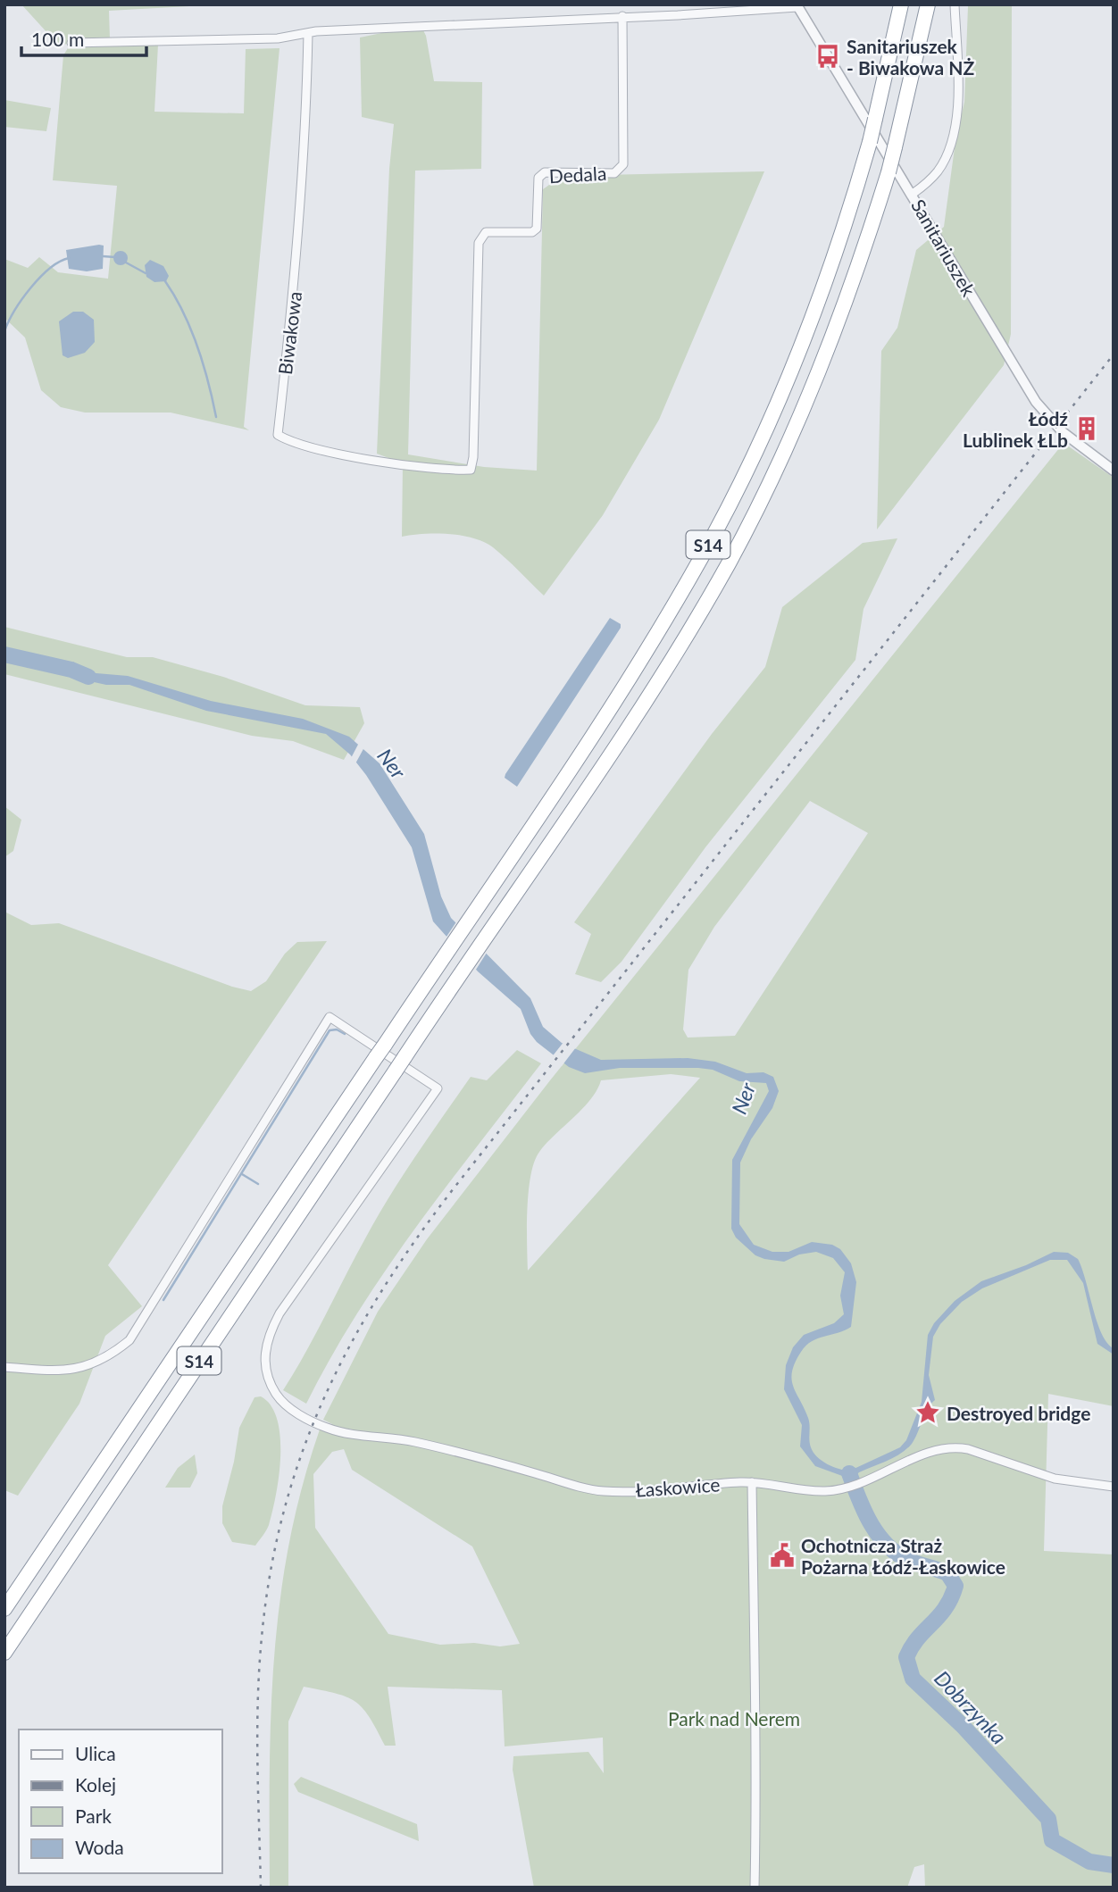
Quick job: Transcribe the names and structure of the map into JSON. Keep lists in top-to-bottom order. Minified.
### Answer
{"streets":{"highway":["S14"],"street":["Dedala","Sanitariuszek","Biwakowa","Łaskowice"]},"crossings":[["Dedala","Biwakowa"]],"water":["Ner","Dobrzynka"],"parks":["Park nad Nerem"],"places":{"bus stop":["Sanitariuszek - Biwakowa NŻ"],"building":["Łódź Lublinek ŁLb"],"place":["Destroyed bridge"],"public building":["Ochotnicza Straż Pożarna Łódź-Łaskowice"]},"legend":["Ulica","Kolej","Park","Woda"],"scale_bar":"100 m"}
